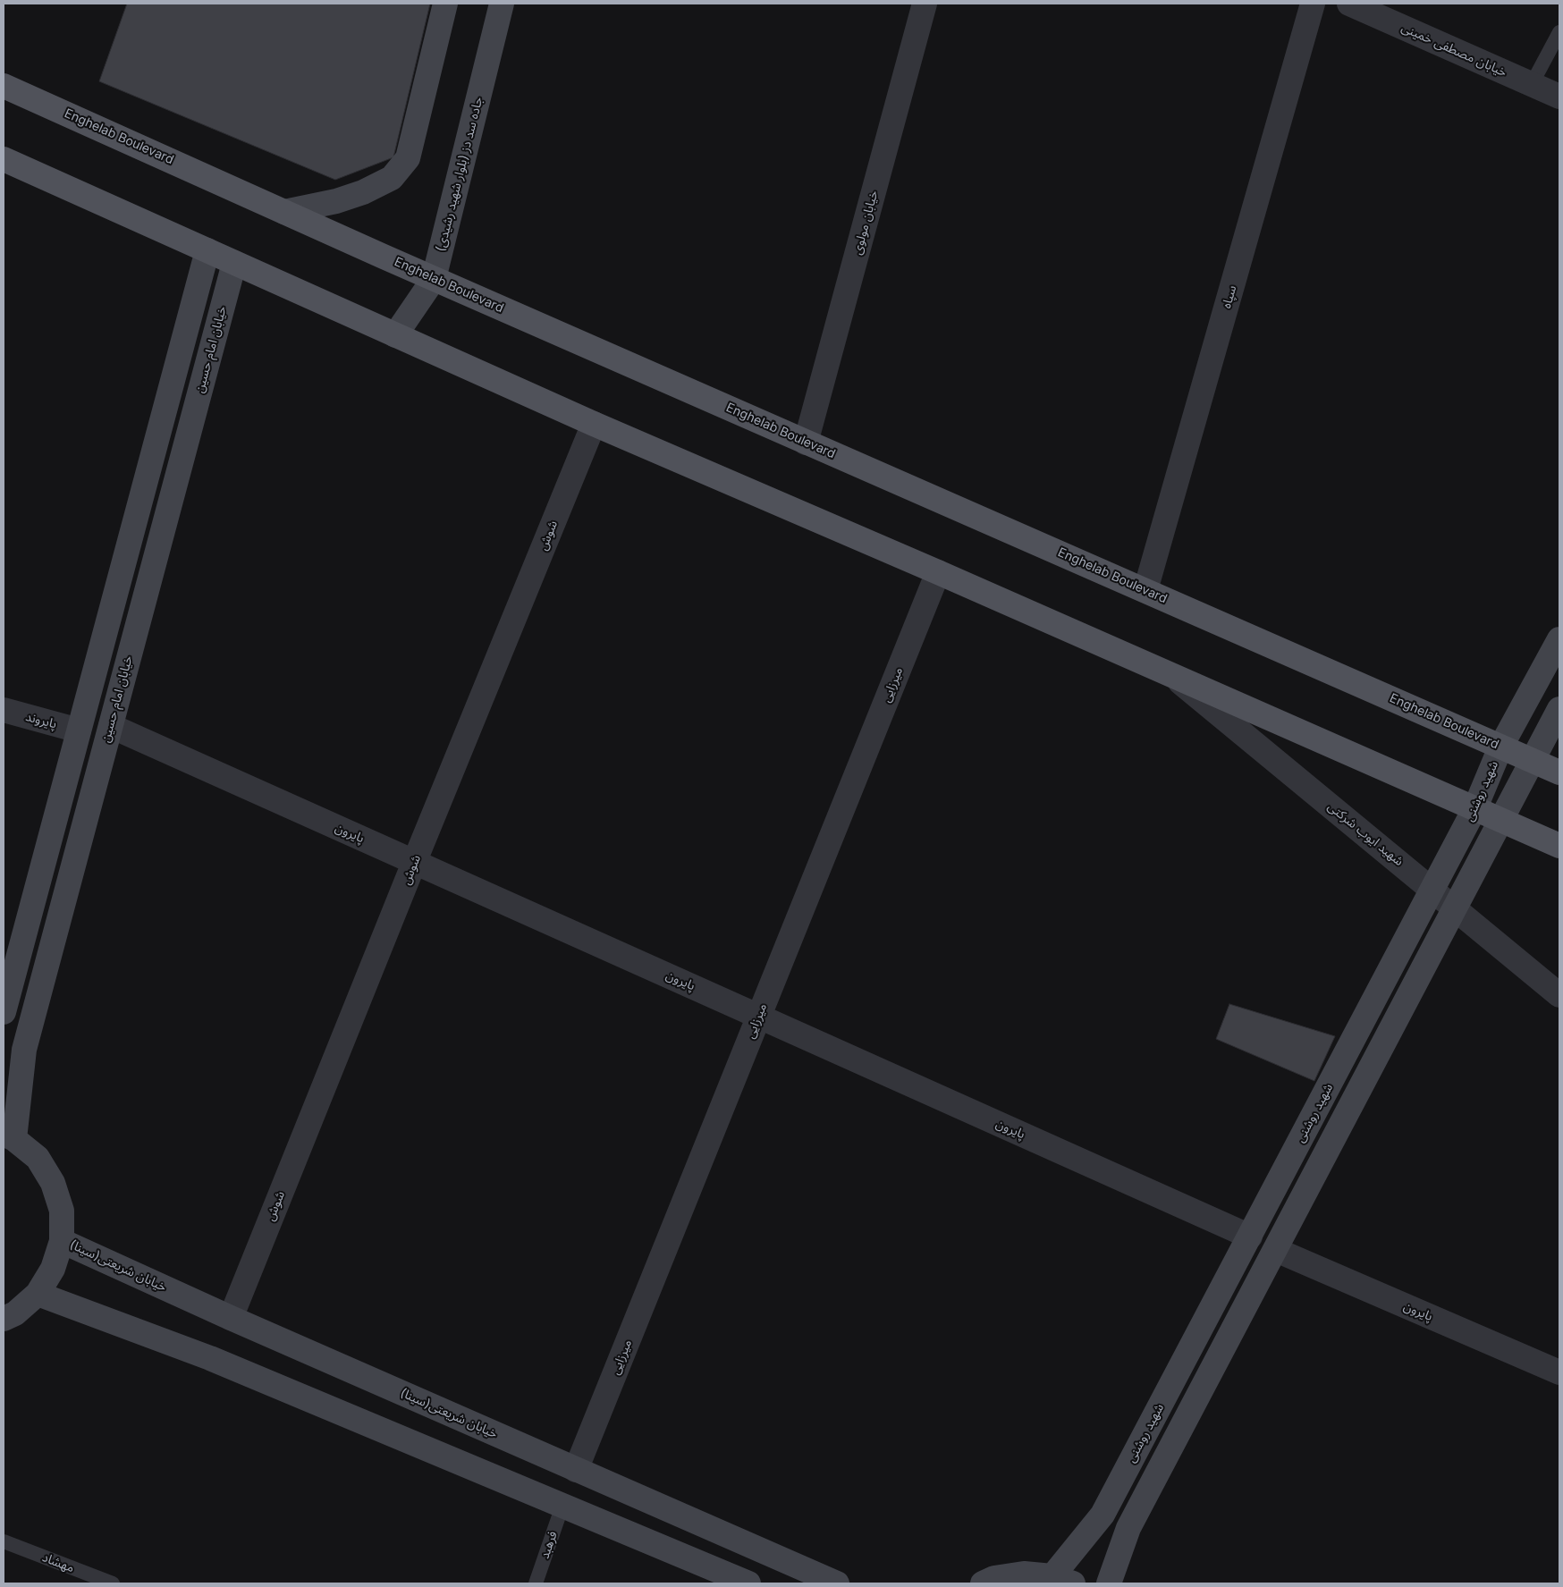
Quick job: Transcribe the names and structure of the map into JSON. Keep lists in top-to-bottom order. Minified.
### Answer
{"streets":{"main road":["Enghelab Boulevard","جاده سد دز (بلوار شهید رشیدی)","خیابان امام حسین","شهید روشنی","خیابان شریعتی(سینا)"],"street":["خیابان مصطفی خمینی","خیابان مولوی","سپاه","شوش","میرزایی","پایروند","پایرون","شهید ایوب شرکتی"],"lane":["فرهبد","مهشاد"]},"crossings":[["Enghelab Boulevard","جاده سد دز (بلوار شهید رشیدی)"],["Enghelab Boulevard","خیابان مولوی"],["Enghelab Boulevard","سپاه"],["Enghelab Boulevard","شهید روشنی"],["خیابان امام حسین","پایرون"],["شوش","پایرون"],["شوش","خیابان شریعتی(سینا)"],["میرزایی","پایرون"],["میرزایی","خیابان شریعتی(سینا)"],["شهید روشنی","پایرون"],["شهید روشنی","شهید ایوب شرکتی"]]}
